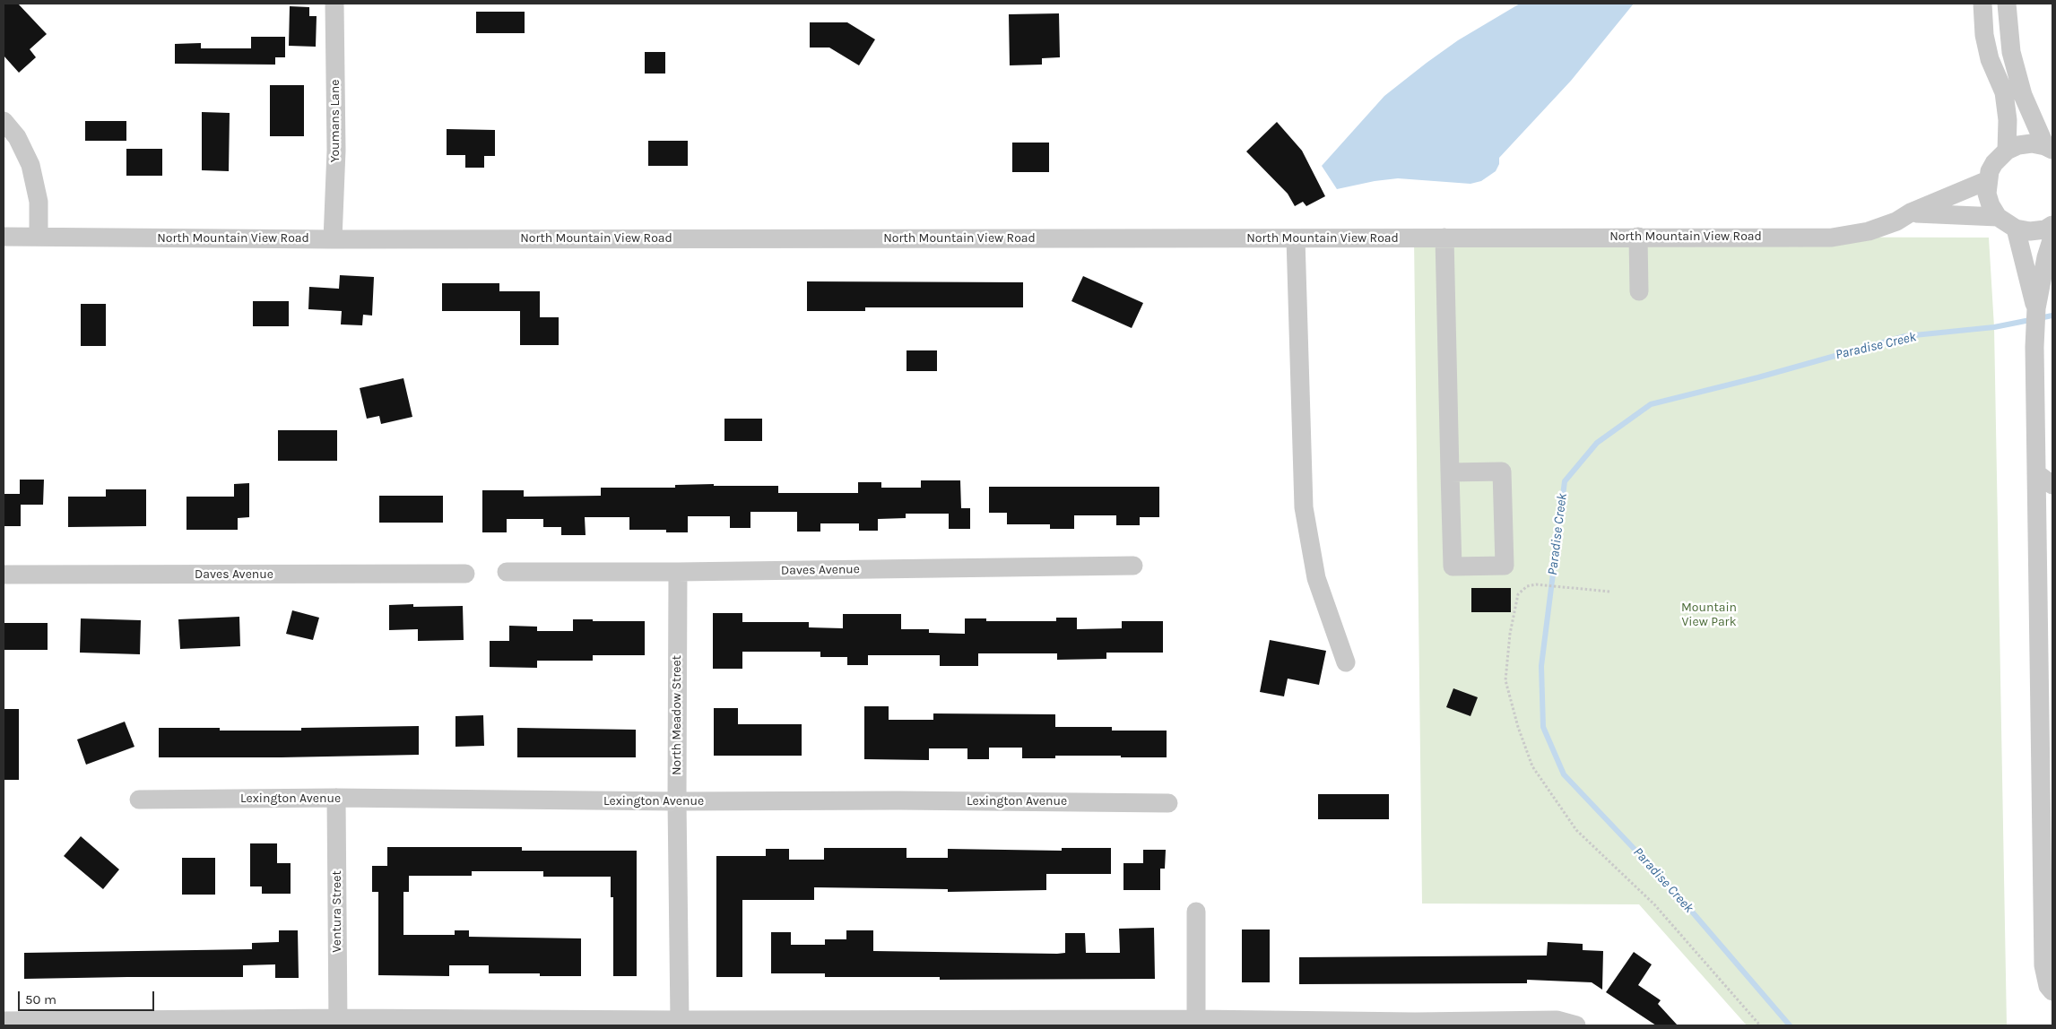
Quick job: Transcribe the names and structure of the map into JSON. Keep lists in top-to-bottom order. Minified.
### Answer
{"streets":{"street":["Youmans Lane","North Mountain View Road","Daves Avenue","North Meadow Street","Lexington Avenue","Ventura Street"]},"crossings":[["Youmans Lane","North Mountain View Road"],["Daves Avenue","North Meadow Street"],["North Meadow Street","Lexington Avenue"],["Lexington Avenue","Ventura Street"]],"water":["Paradise Creek"],"parks":["Mountain View Park"],"scale_bar":"50 m"}
